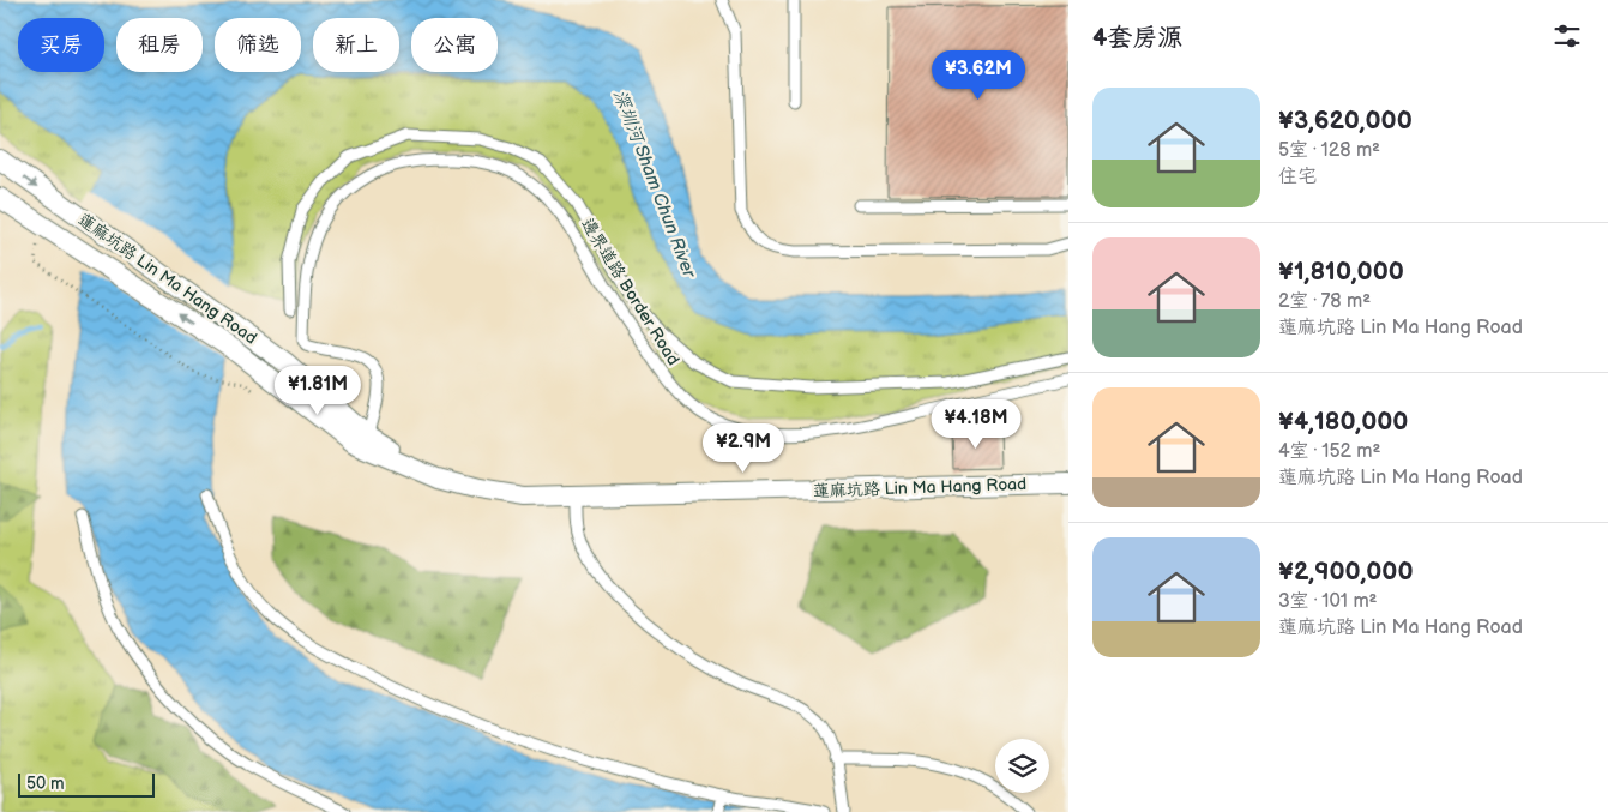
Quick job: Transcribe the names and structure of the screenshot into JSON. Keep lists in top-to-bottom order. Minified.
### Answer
{"streets":{"street":["蓮麻坑路 Lin Ma Hang Road"],"lane":["邊界道路 Border Road"]},"crossings":[["蓮麻坑路 Lin Ma Hang Road","邊界道路 Border Road"]],"water":["深圳河 Sham Chun River"],"scale_bar":"50 m","page":{"heading":"4套房源","chip":["买房","租房","筛选","新上","公寓"],"price":["¥3.62M","¥1.81M","¥4.18M","¥2.9M"],"list":[{"name":"¥3,620,000","note":"5室 · 128 m² · 住宅"},{"name":"¥1,810,000","note":"2室 · 78 m² · 蓮麻坑路 Lin Ma Hang Road"},{"name":"¥4,180,000","note":"4室 · 152 m² · 蓮麻坑路 Lin Ma Hang Road"},{"name":"¥2,900,000","note":"3室 · 101 m² · 蓮麻坑路 Lin Ma Hang Road"}],"scale":"50 m"}}
